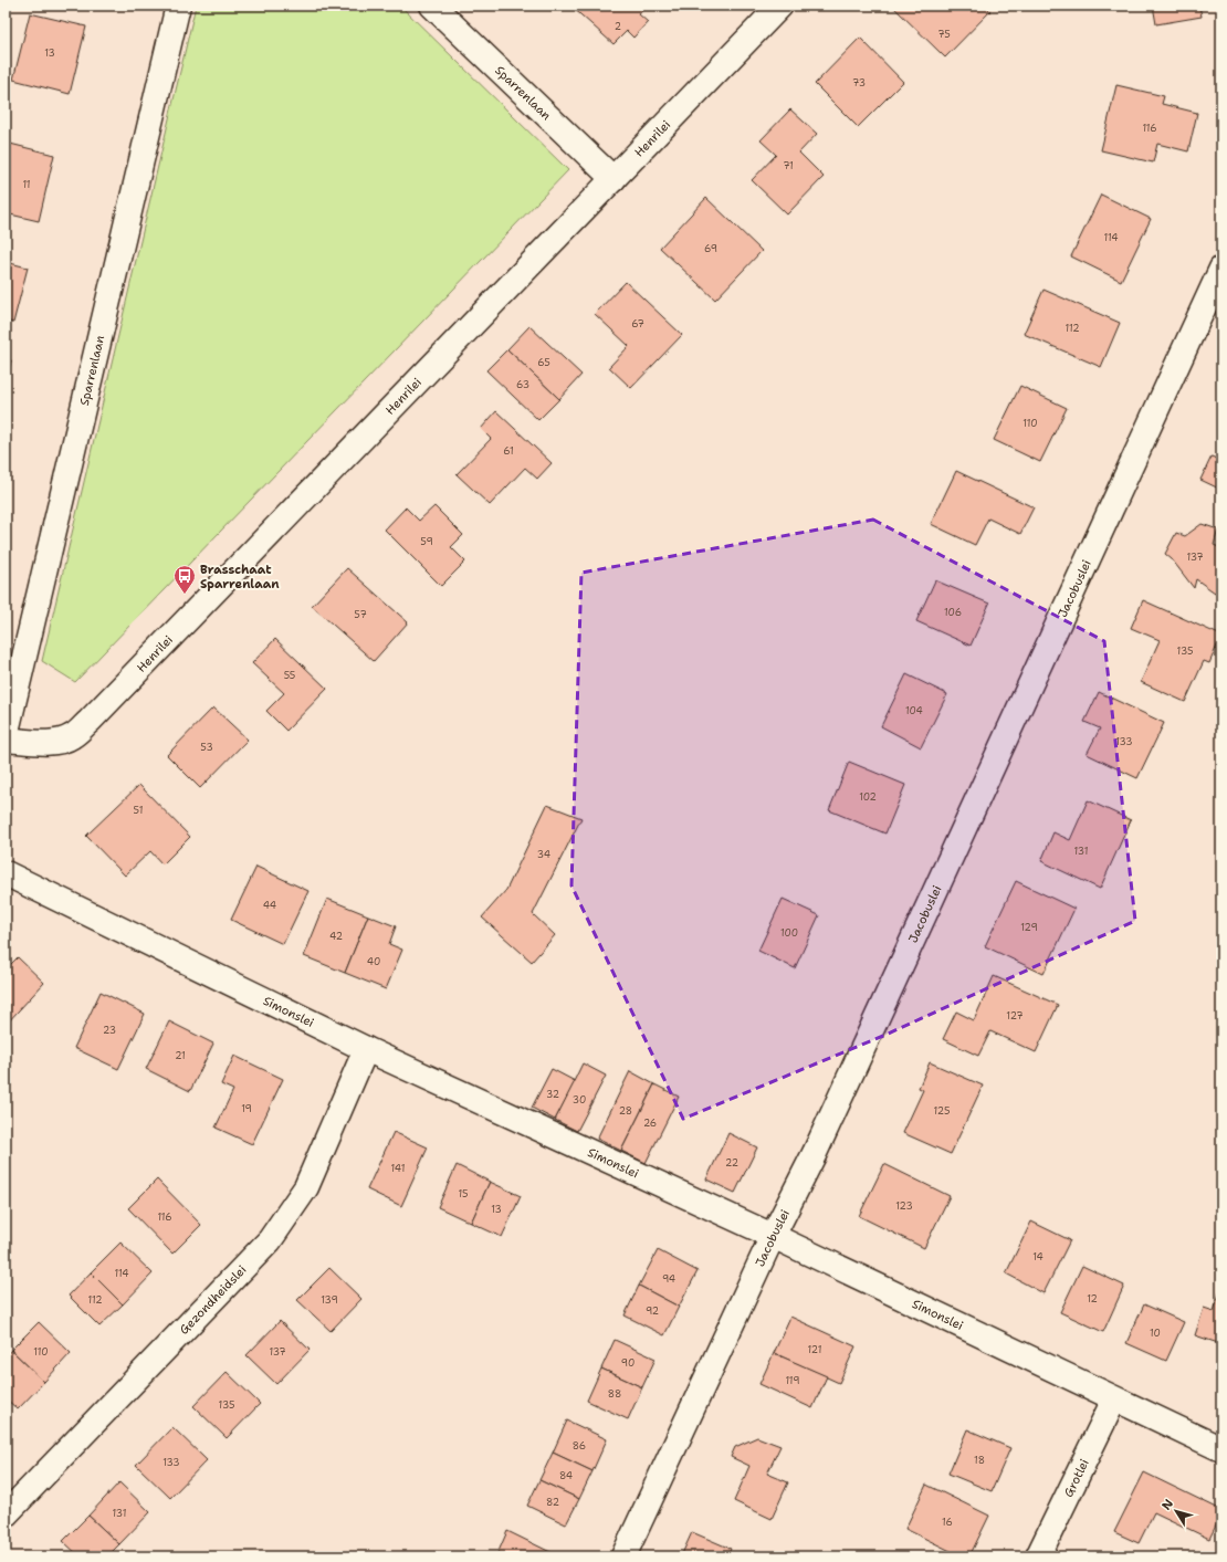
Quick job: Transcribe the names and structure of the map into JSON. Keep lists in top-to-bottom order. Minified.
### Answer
{"streets":{"street":["Sparrenlaan","Henrilei","Jacobuslei","Simonslei","Gezondheidslei","Grotlei"]},"crossings":[["Sparrenlaan","Henrilei"],["Jacobuslei","Simonslei"],["Simonslei","Gezondheidslei"],["Simonslei","Grotlei"]],"places":{"bus stop":["Brasschaat Sparrenlaan"]},"house_numbers":["2","75","13","73","116","71","11","114","69","67","112","65","63","110","61","59","137","106","57","135","55","104","133","53","102","51","131","34","44","129","100","42","40","127","23","21","32","30","19","28","125","26","22","141","15","123","13","116","14","114","94","12","112","139","92","10","121","110","137","90","119","88","135","86","18","133","84","82","131","16"],"north":"top left"}
